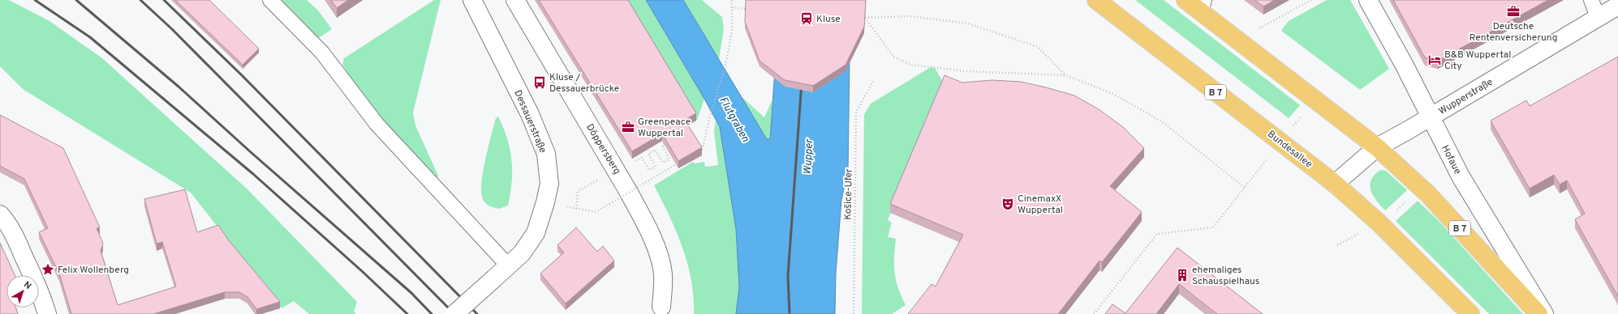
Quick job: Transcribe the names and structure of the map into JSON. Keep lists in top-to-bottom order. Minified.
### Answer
{"streets":{"main road":["B 7","Bundesallee"],"street":["Wupperstraße","Dessauerstraße","Döppersberg","Hofaue"],"path":["Košice-Ufer"]},"crossings":[["B 7","Wupperstraße"],["Wupperstraße","Bundesallee"],["Wupperstraße","Hofaue"]],"water":["Flutgraben","Wupper"],"places":{"office":["Deutsche Rentenversicherung","Greenpeace Wuppertal"],"station":["Kluse"],"hotel":["B&B Wuppertal City"],"bus stop":["Kluse / Dessauerbrücke"],"theatre":["CinemaxX Wuppertal"],"place":["Felix Wollenberg"],"building":["ehemaliges Schauspielhaus"]},"north":"top right"}
